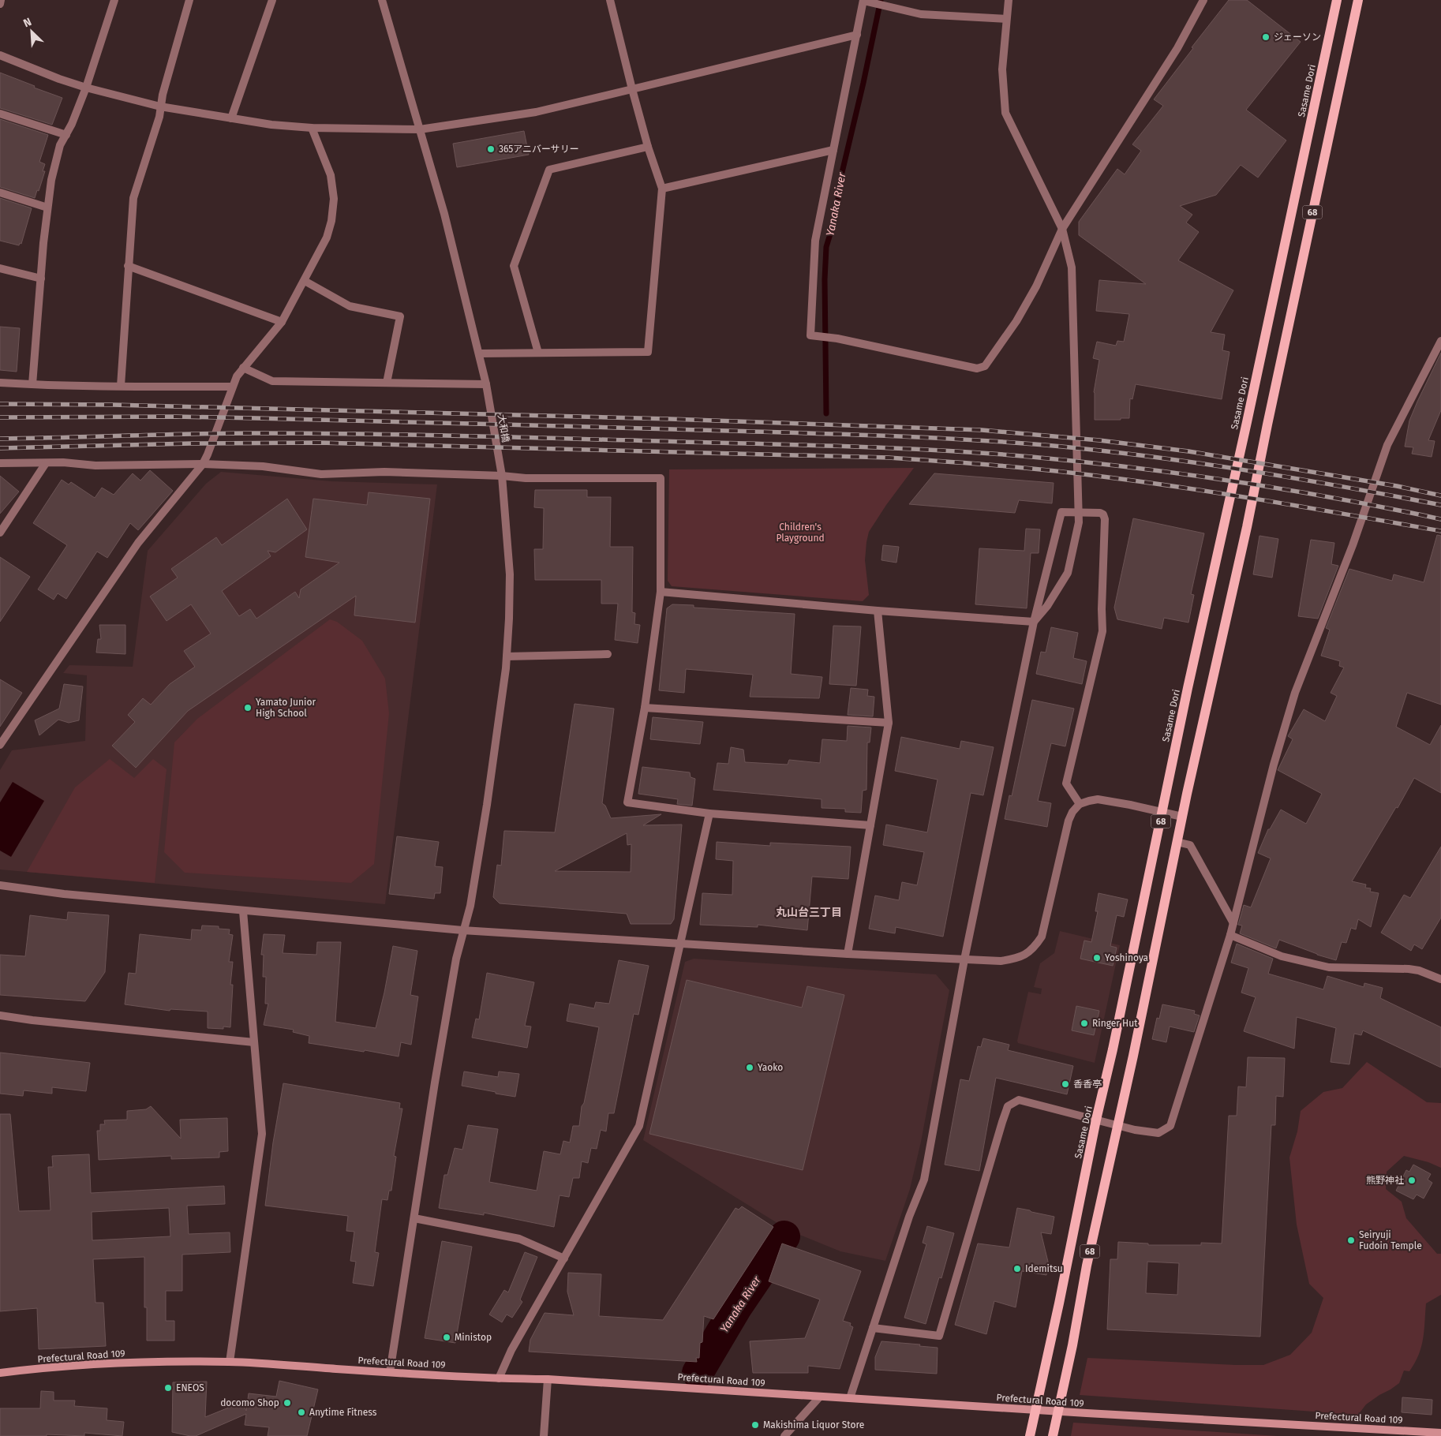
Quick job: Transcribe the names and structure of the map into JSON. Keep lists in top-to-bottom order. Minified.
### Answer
{"streets":{"main road":["Sasame Dori","68","Prefectural Road 109"],"street":["大和橋"]},"crossings":[["大和橋","Prefectural Road 109"]],"districts":["丸山台三丁目"],"water":["Yanaka River"],"parks":["Children's Playground"],"places":["ジェーソン","365アニバーサリー","Yamato Junior High School","Yoshinoya","Ringer Hut","Yaoko","香香亭","熊野神社","Seiryuji Fudoin Temple","Idemitsu","Ministop","ENEOS","docomo Shop","Anytime Fitness","Makishima Liquor Store"],"north":"top left"}
